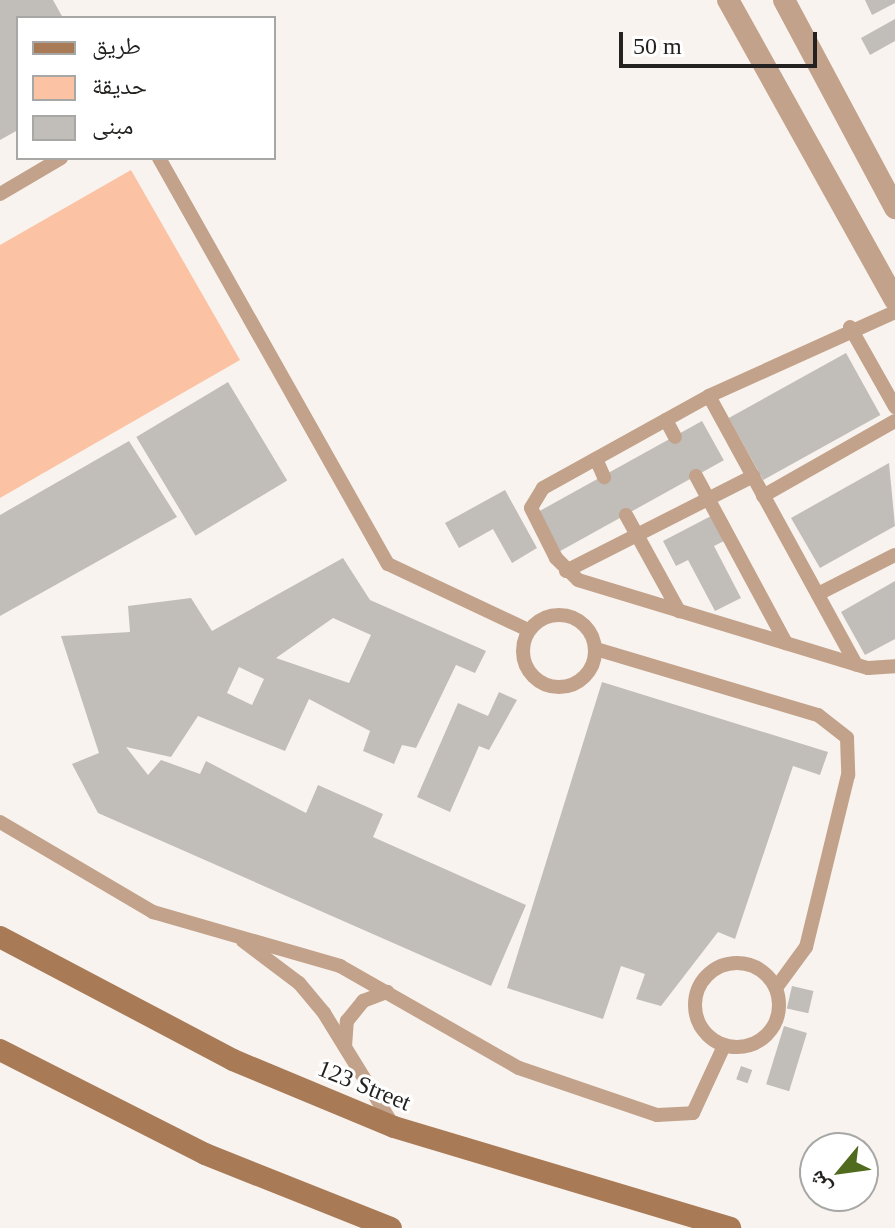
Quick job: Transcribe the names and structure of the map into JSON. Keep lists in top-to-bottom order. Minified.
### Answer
{"streets":{"main road":["123 Street"]},"legend":["طريق","حديقة","مبنى"],"scale_bar":"50 m","north":"bottom left"}
